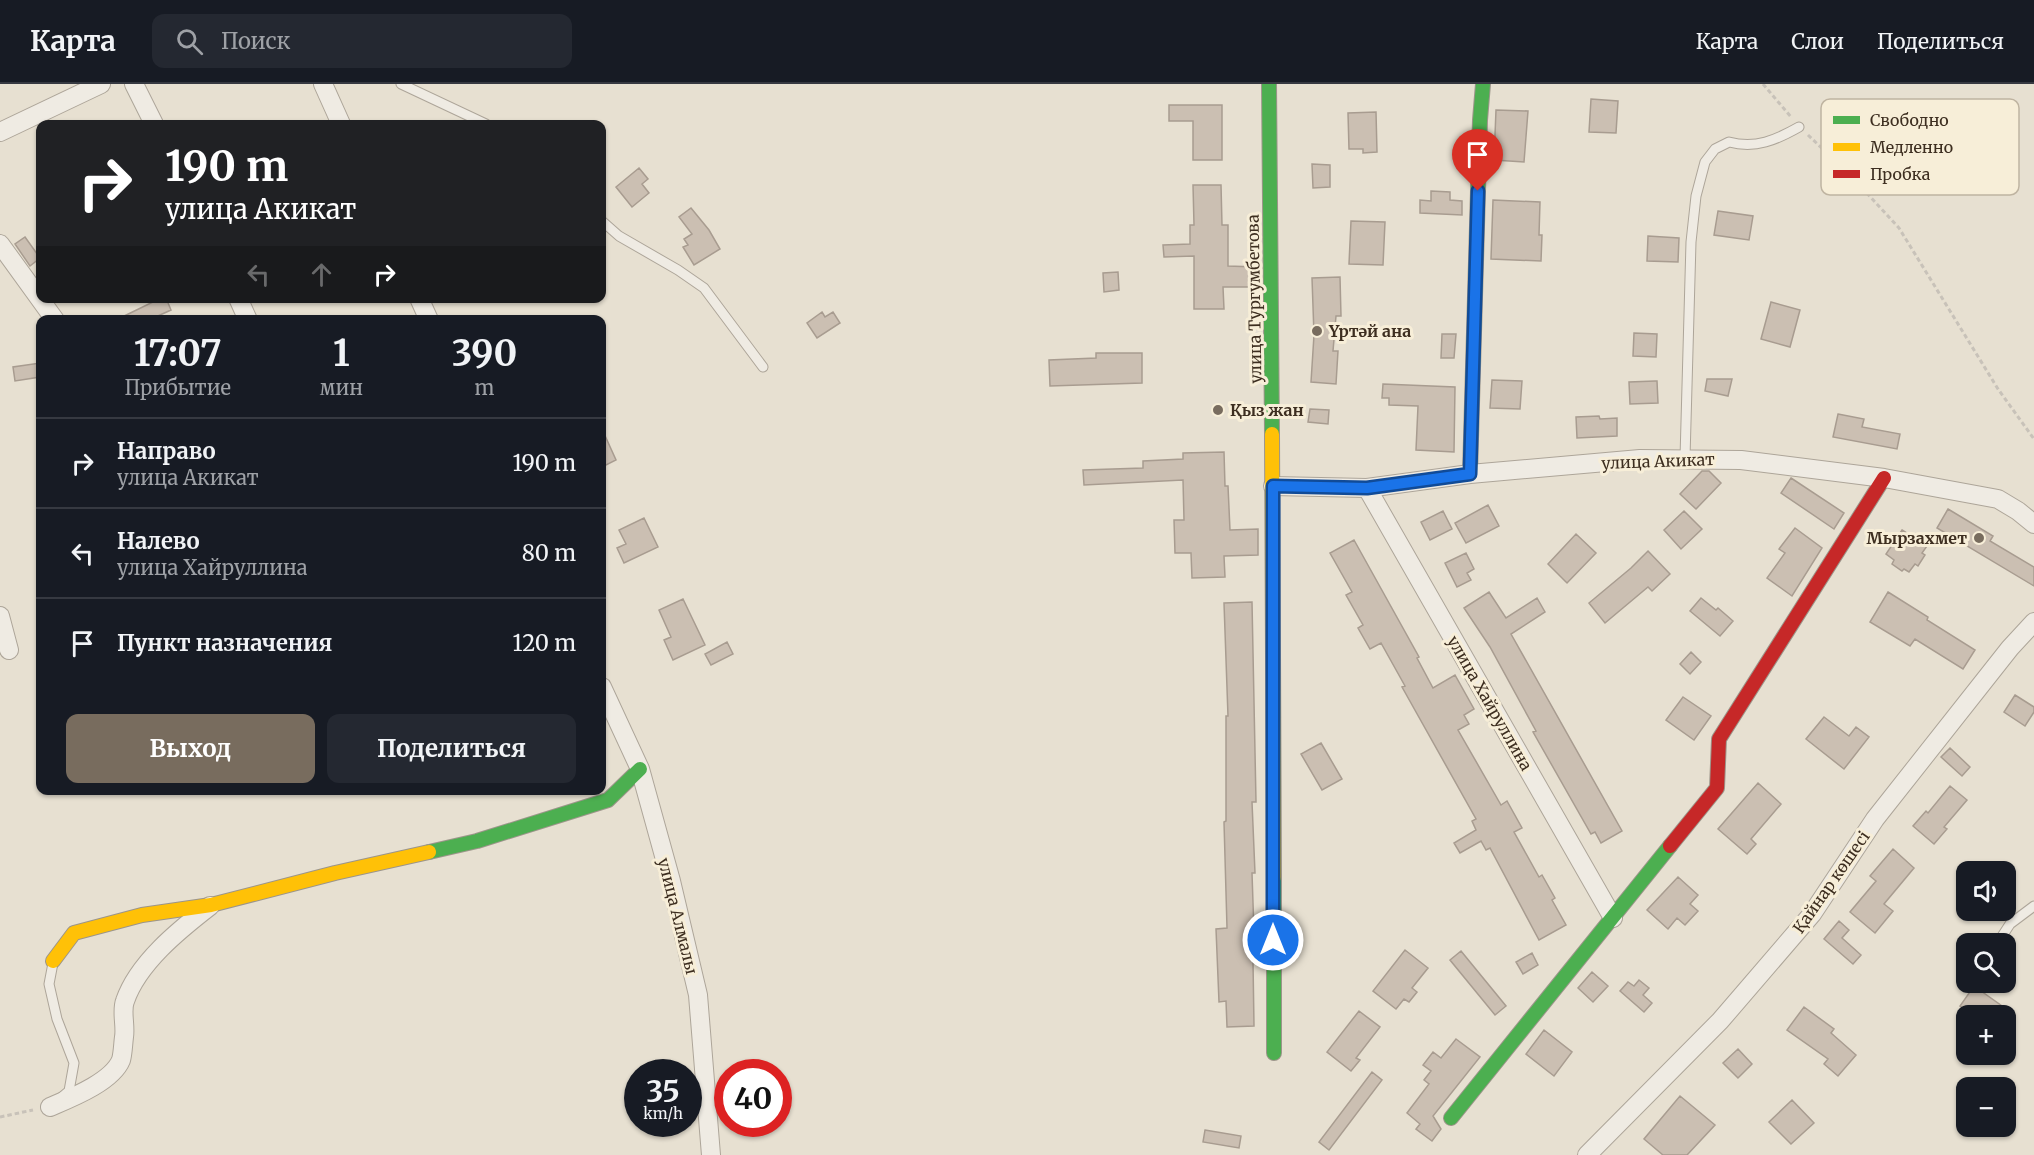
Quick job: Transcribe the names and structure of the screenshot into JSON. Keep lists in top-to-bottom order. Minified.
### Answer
{"streets":{"street":["улица Тургумбетова","улица Акикат","улица Хайруллина","Қайнар көшесі","улица Алмалы"]},"crossings":[["улица Тургумбетова","улица Акикат"],["улица Акикат","улица Хайруллина"]],"places":["Үртәй ана","Қыз жан","Мырзахмет"],"legend":["Свободно","Медленно","Пробка"],"page":{"header":"Карта","search":"Поиск","nav":["Карта","Слои","Поделиться"],"turn":["190 m","улица Акикат"],"eta":["17:07","Прибытие","1","мин","390","m"],"list":[{"name":"Направо","note":"улица Акикат","value":"190 m"},{"name":"Налево","note":"улица Хайруллина","value":"80 m"},{"name":"Пункт назначения","value":"120 m"}],"buttons":["Выход","Поделиться"],"map_buttons":["+","−"],"speed":"35 km/h","limit":"40"}}
